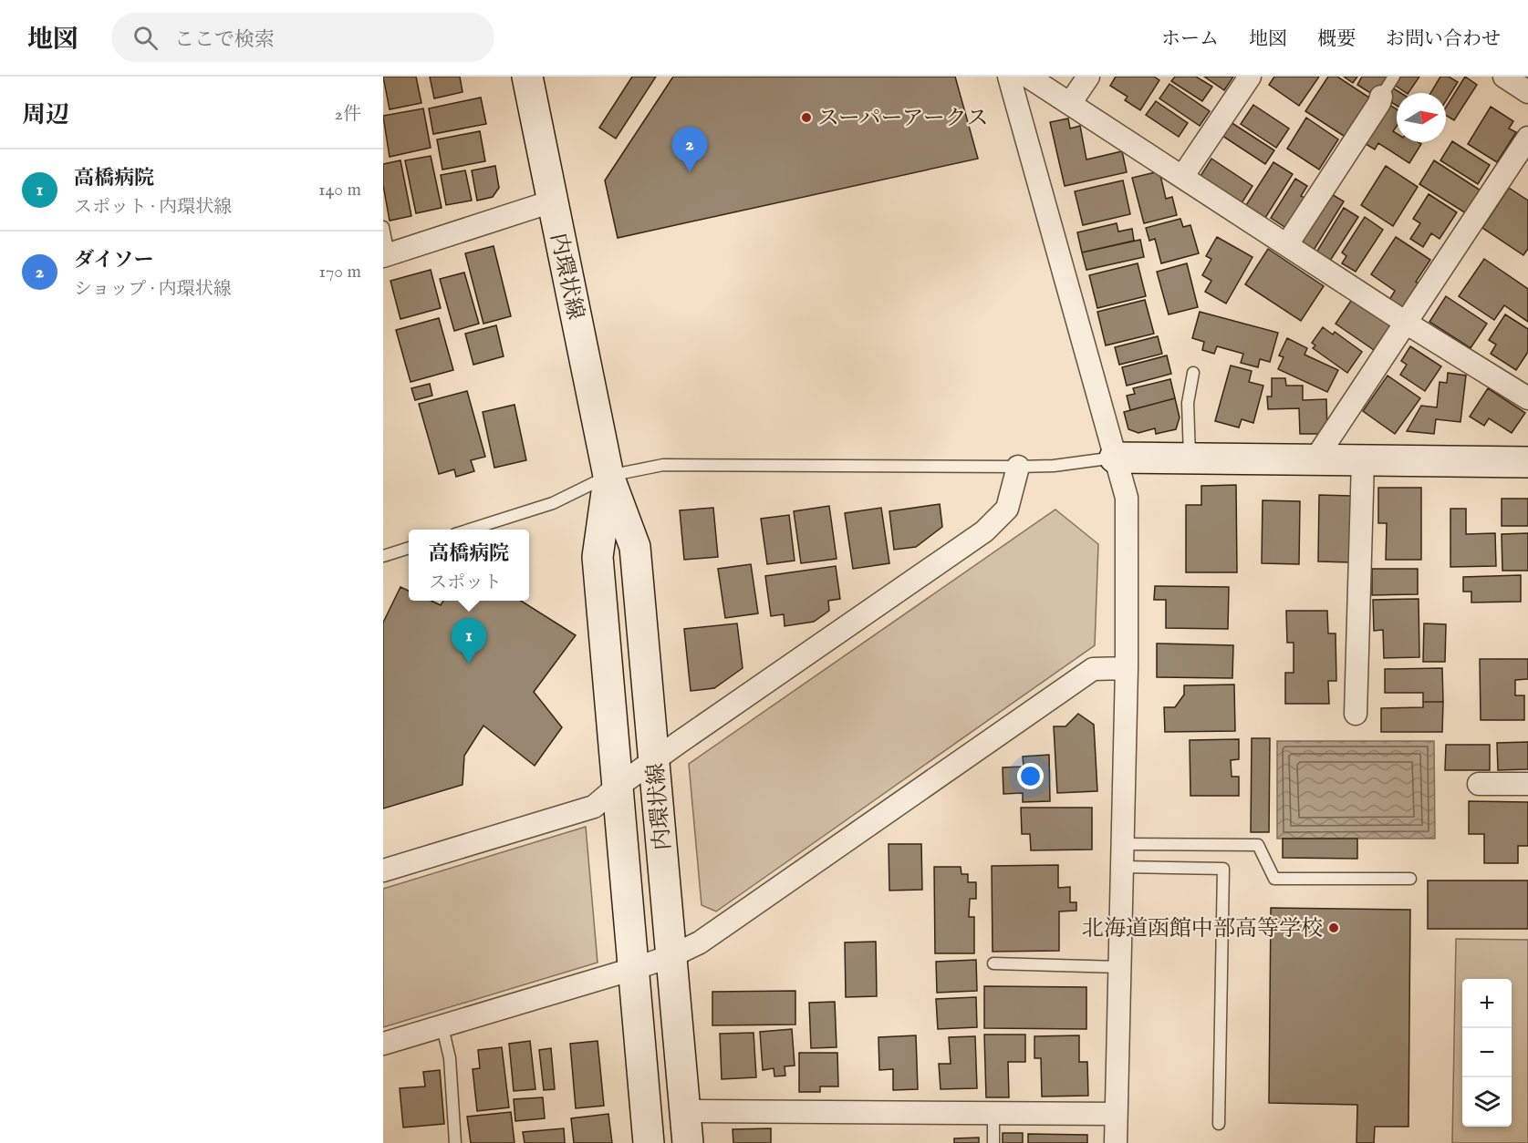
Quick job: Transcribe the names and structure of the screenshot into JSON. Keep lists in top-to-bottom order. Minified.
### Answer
{"streets":{"street":["内環状線"]},"places":["スーパーアークス","北海道函館中部高等学校"],"north":"right","page":{"header":"地図","search":"ここで検索","nav":["ホーム","地図","概要","お問い合わせ"],"heading":["周辺","2件"],"pins":["2","1"],"list":[{"mark":"1","name":"高橋病院","note":"スポット · 内環状線","value":"140 m"},{"mark":"2","name":"ダイソー","note":"ショップ · 内環状線","value":"170 m"}],"popup":["高橋病院","スポット"],"map_buttons":["+","−"]}}
